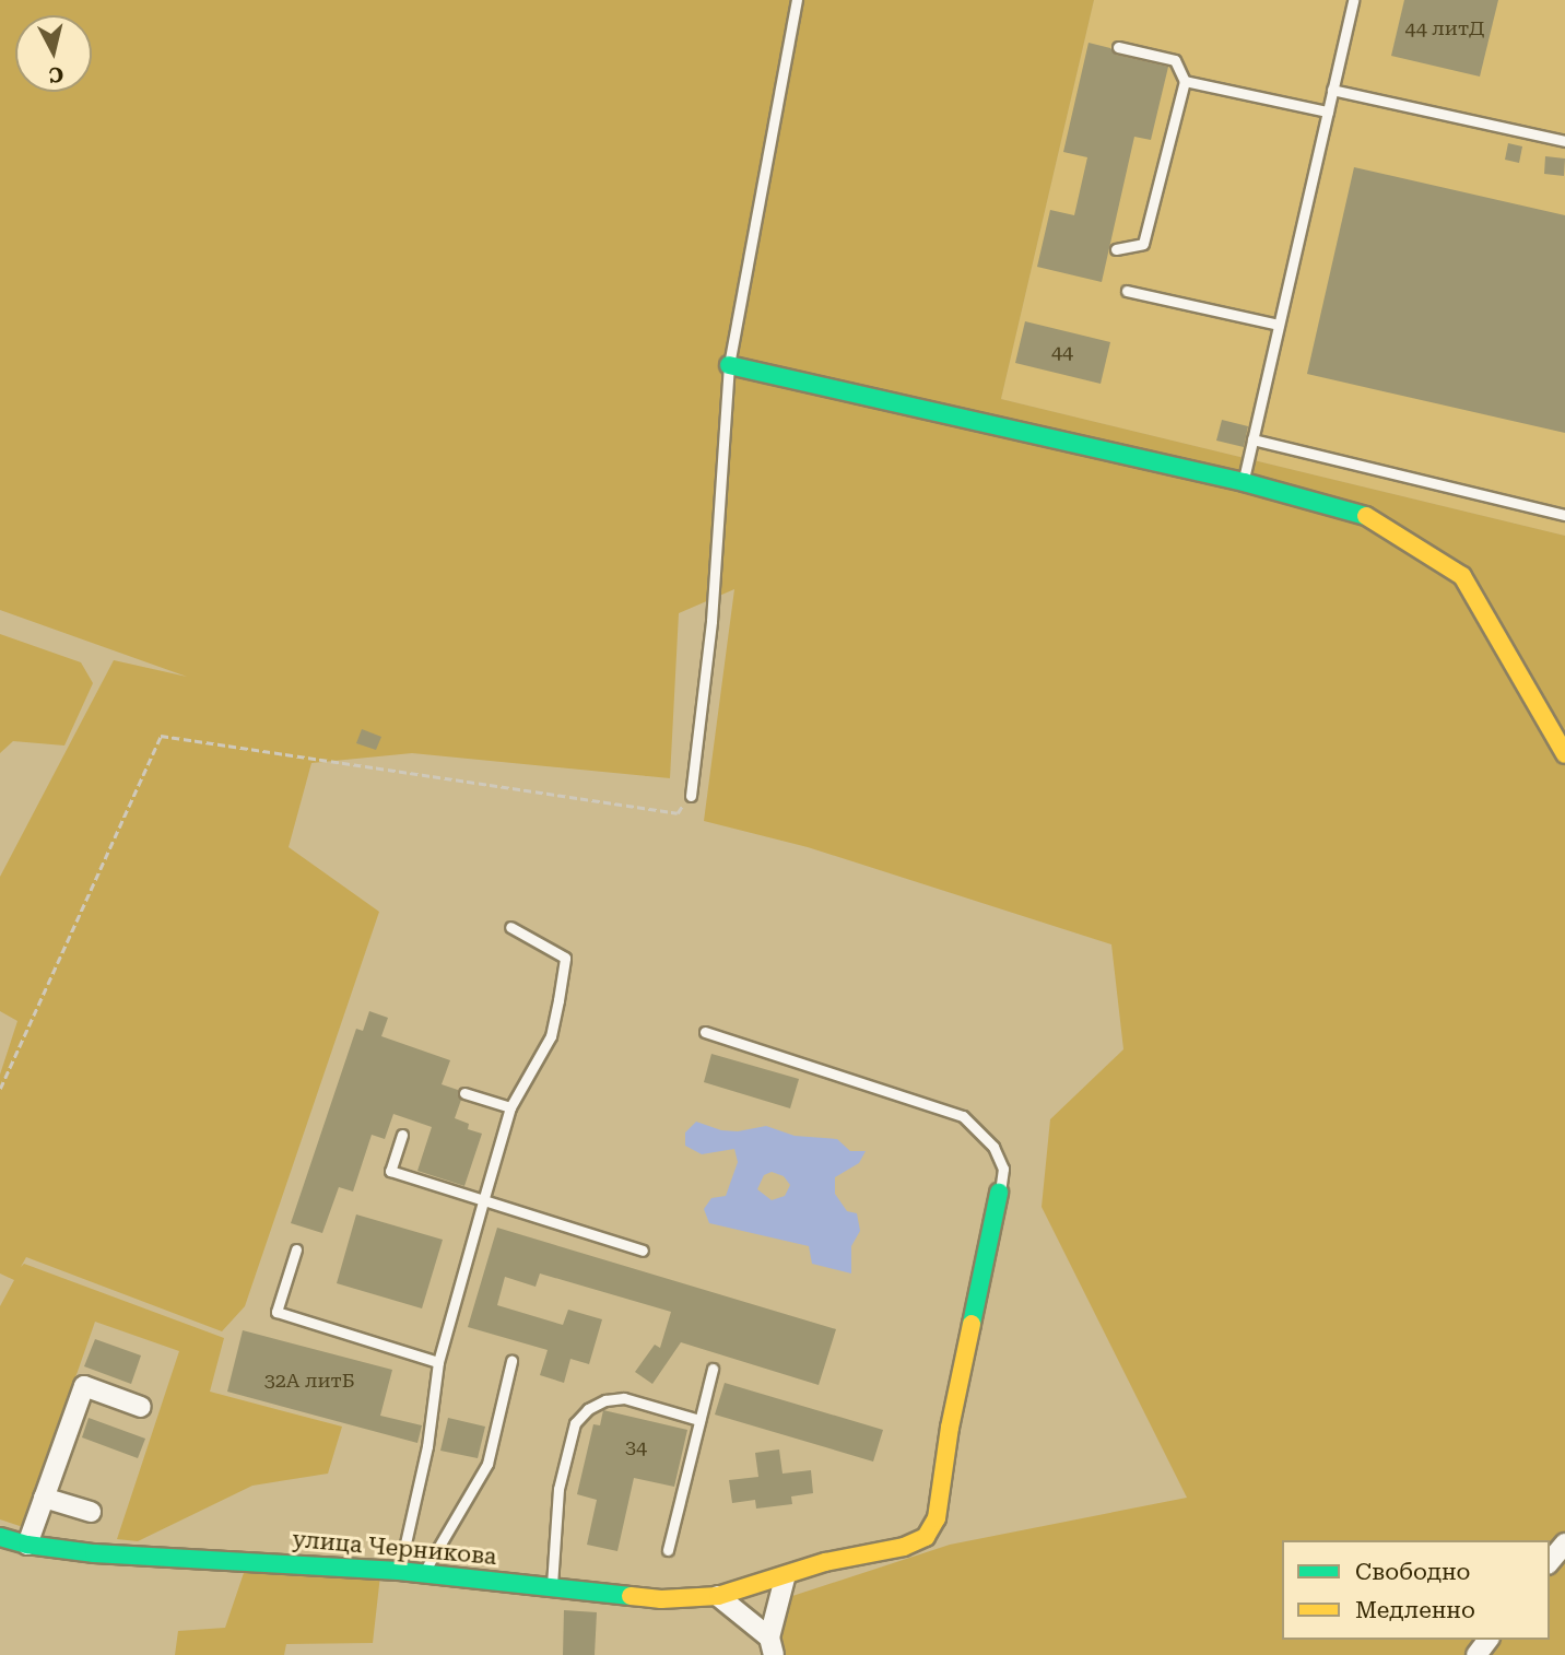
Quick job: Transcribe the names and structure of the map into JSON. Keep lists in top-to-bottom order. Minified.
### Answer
{"streets":{"street":["улица Черникова"]},"house_numbers":["44 литД","44","32А литБ","34"],"legend":["Свободно","Медленно"],"north":"bottom"}
